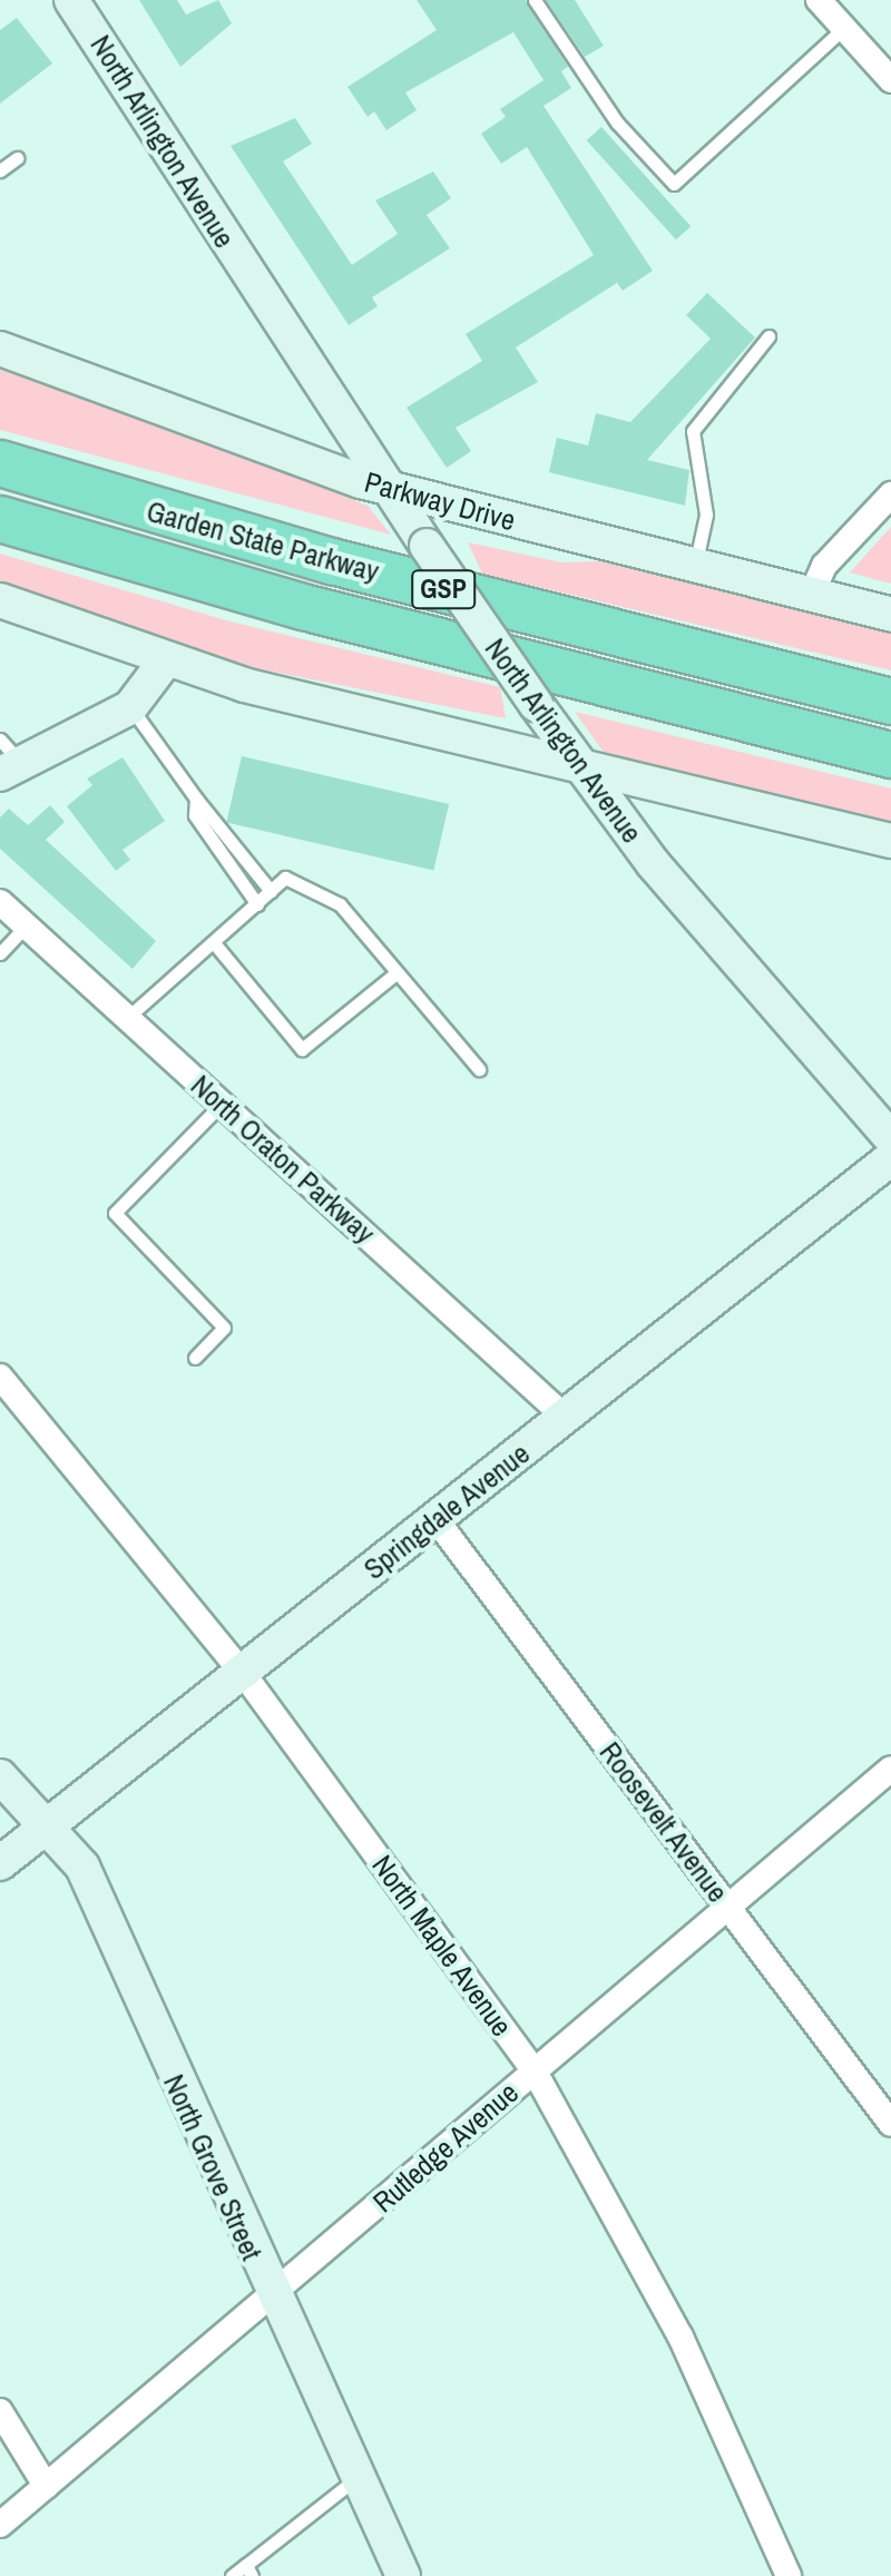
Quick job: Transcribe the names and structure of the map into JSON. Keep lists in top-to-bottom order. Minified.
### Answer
{"streets":{"highway":["Garden State Parkway","GSP"],"main road":["North Arlington Avenue","Parkway Drive","Springdale Avenue","North Grove Street"],"street":["North Oraton Parkway","Roosevelt Avenue","North Maple Avenue","Rutledge Avenue"]},"crossings":[["North Arlington Avenue","Parkway Drive"],["North Oraton Parkway","Springdale Avenue"],["Springdale Avenue","Roosevelt Avenue"],["Springdale Avenue","North Maple Avenue"],["Springdale Avenue","North Grove Street"],["Roosevelt Avenue","Rutledge Avenue"],["North Maple Avenue","Rutledge Avenue"],["Rutledge Avenue","North Grove Street"]]}
